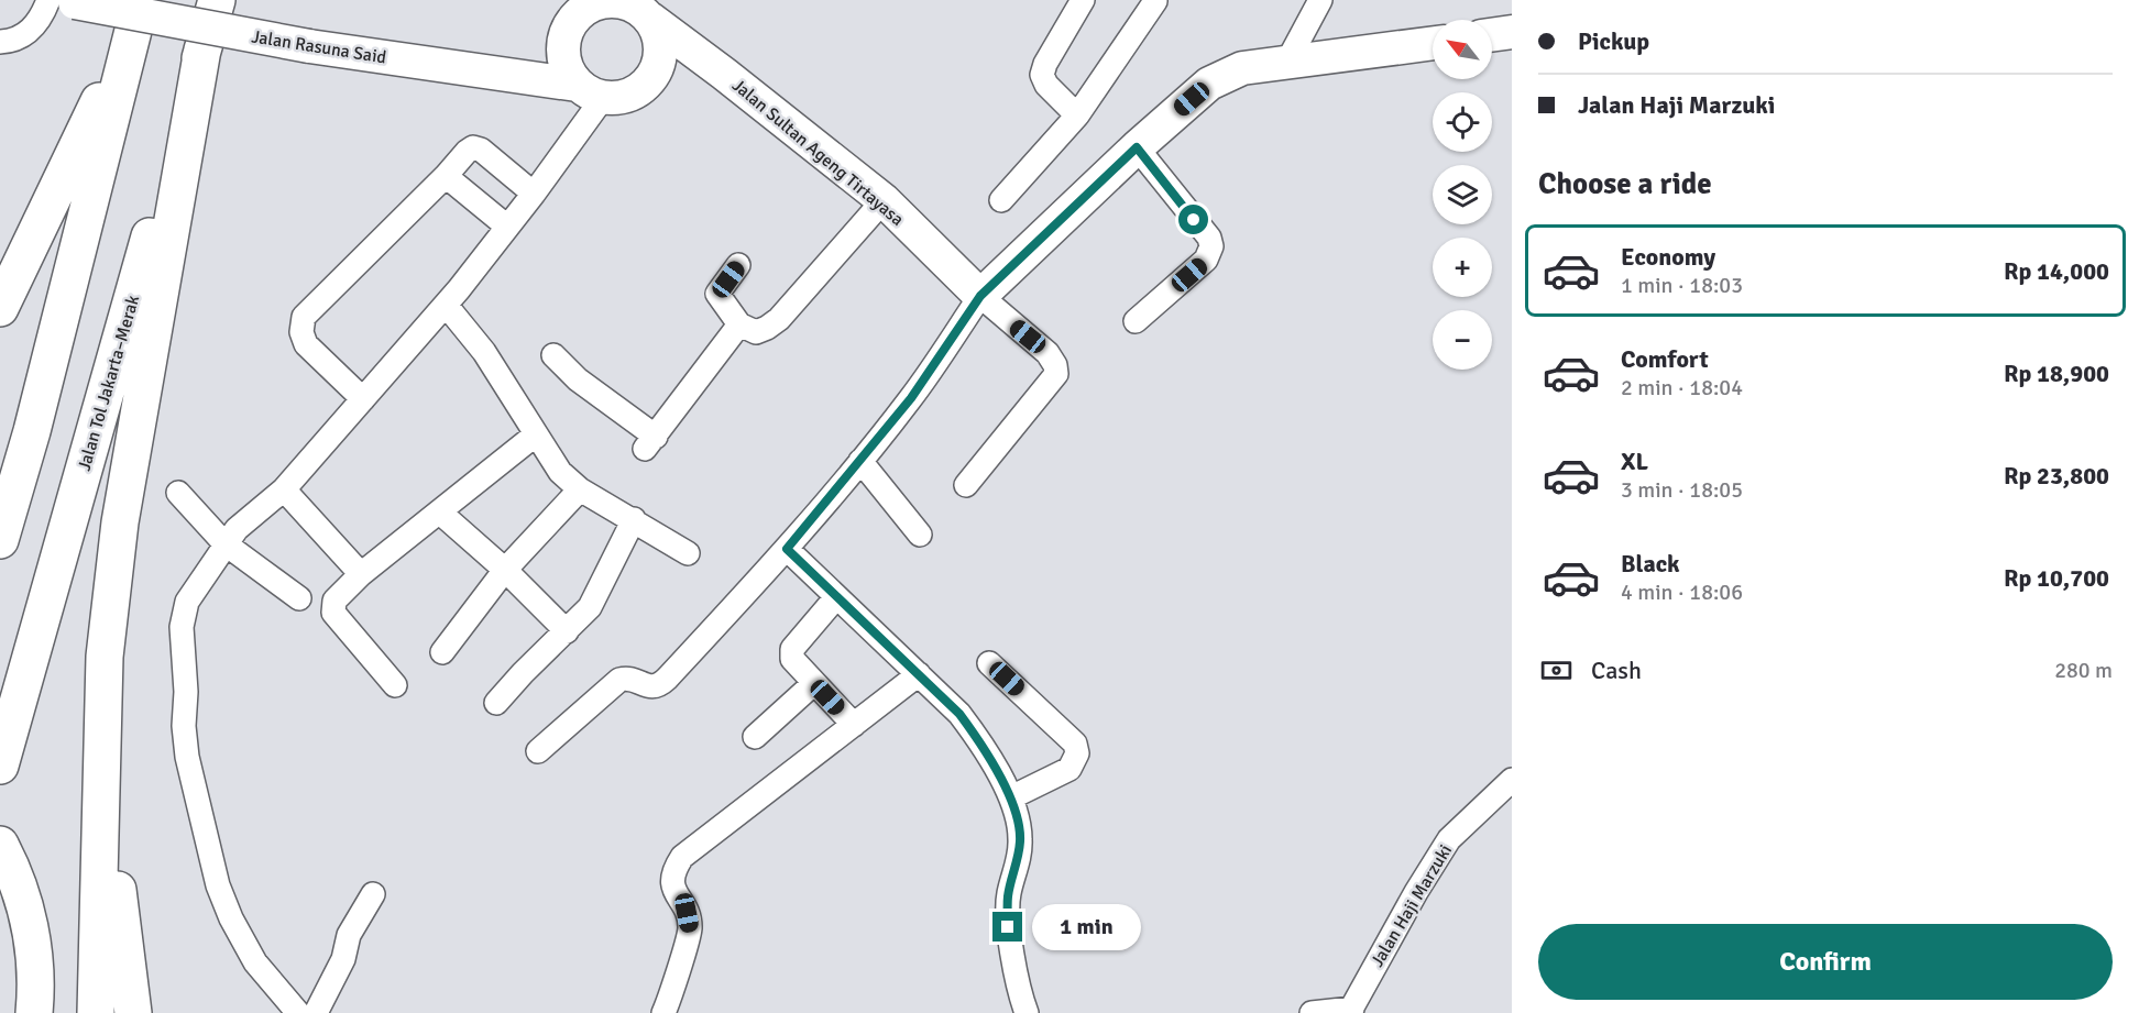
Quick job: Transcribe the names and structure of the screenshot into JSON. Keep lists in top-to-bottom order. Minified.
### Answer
{"streets":{"highway":["Jalan Tol Jakarta–Merak"],"main road":["Jalan Rasuna Said","Jalan Sultan Ageng Tirtayasa"],"street":["Jalan Haji Marzuki"]},"crossings":[["Jalan Rasuna Said","Jalan Sultan Ageng Tirtayasa"]],"north":"top left","page":{"banner":["Pickup","Jalan Haji Marzuki"],"map_buttons":["+","−"],"heading":"Choose a ride","list":[{"name":"Economy","note":"1 min · 18:03","value":"Rp 14,000"},{"name":"Comfort","note":"2 min · 18:04","value":"Rp 18,900"},{"name":"XL","note":"3 min · 18:05","value":"Rp 23,800"},{"name":"Black","note":"4 min · 18:06","value":"Rp 10,700"}],"pay":["Cash","280 m"],"bubble":"1 min","buttons":"Confirm"}}
